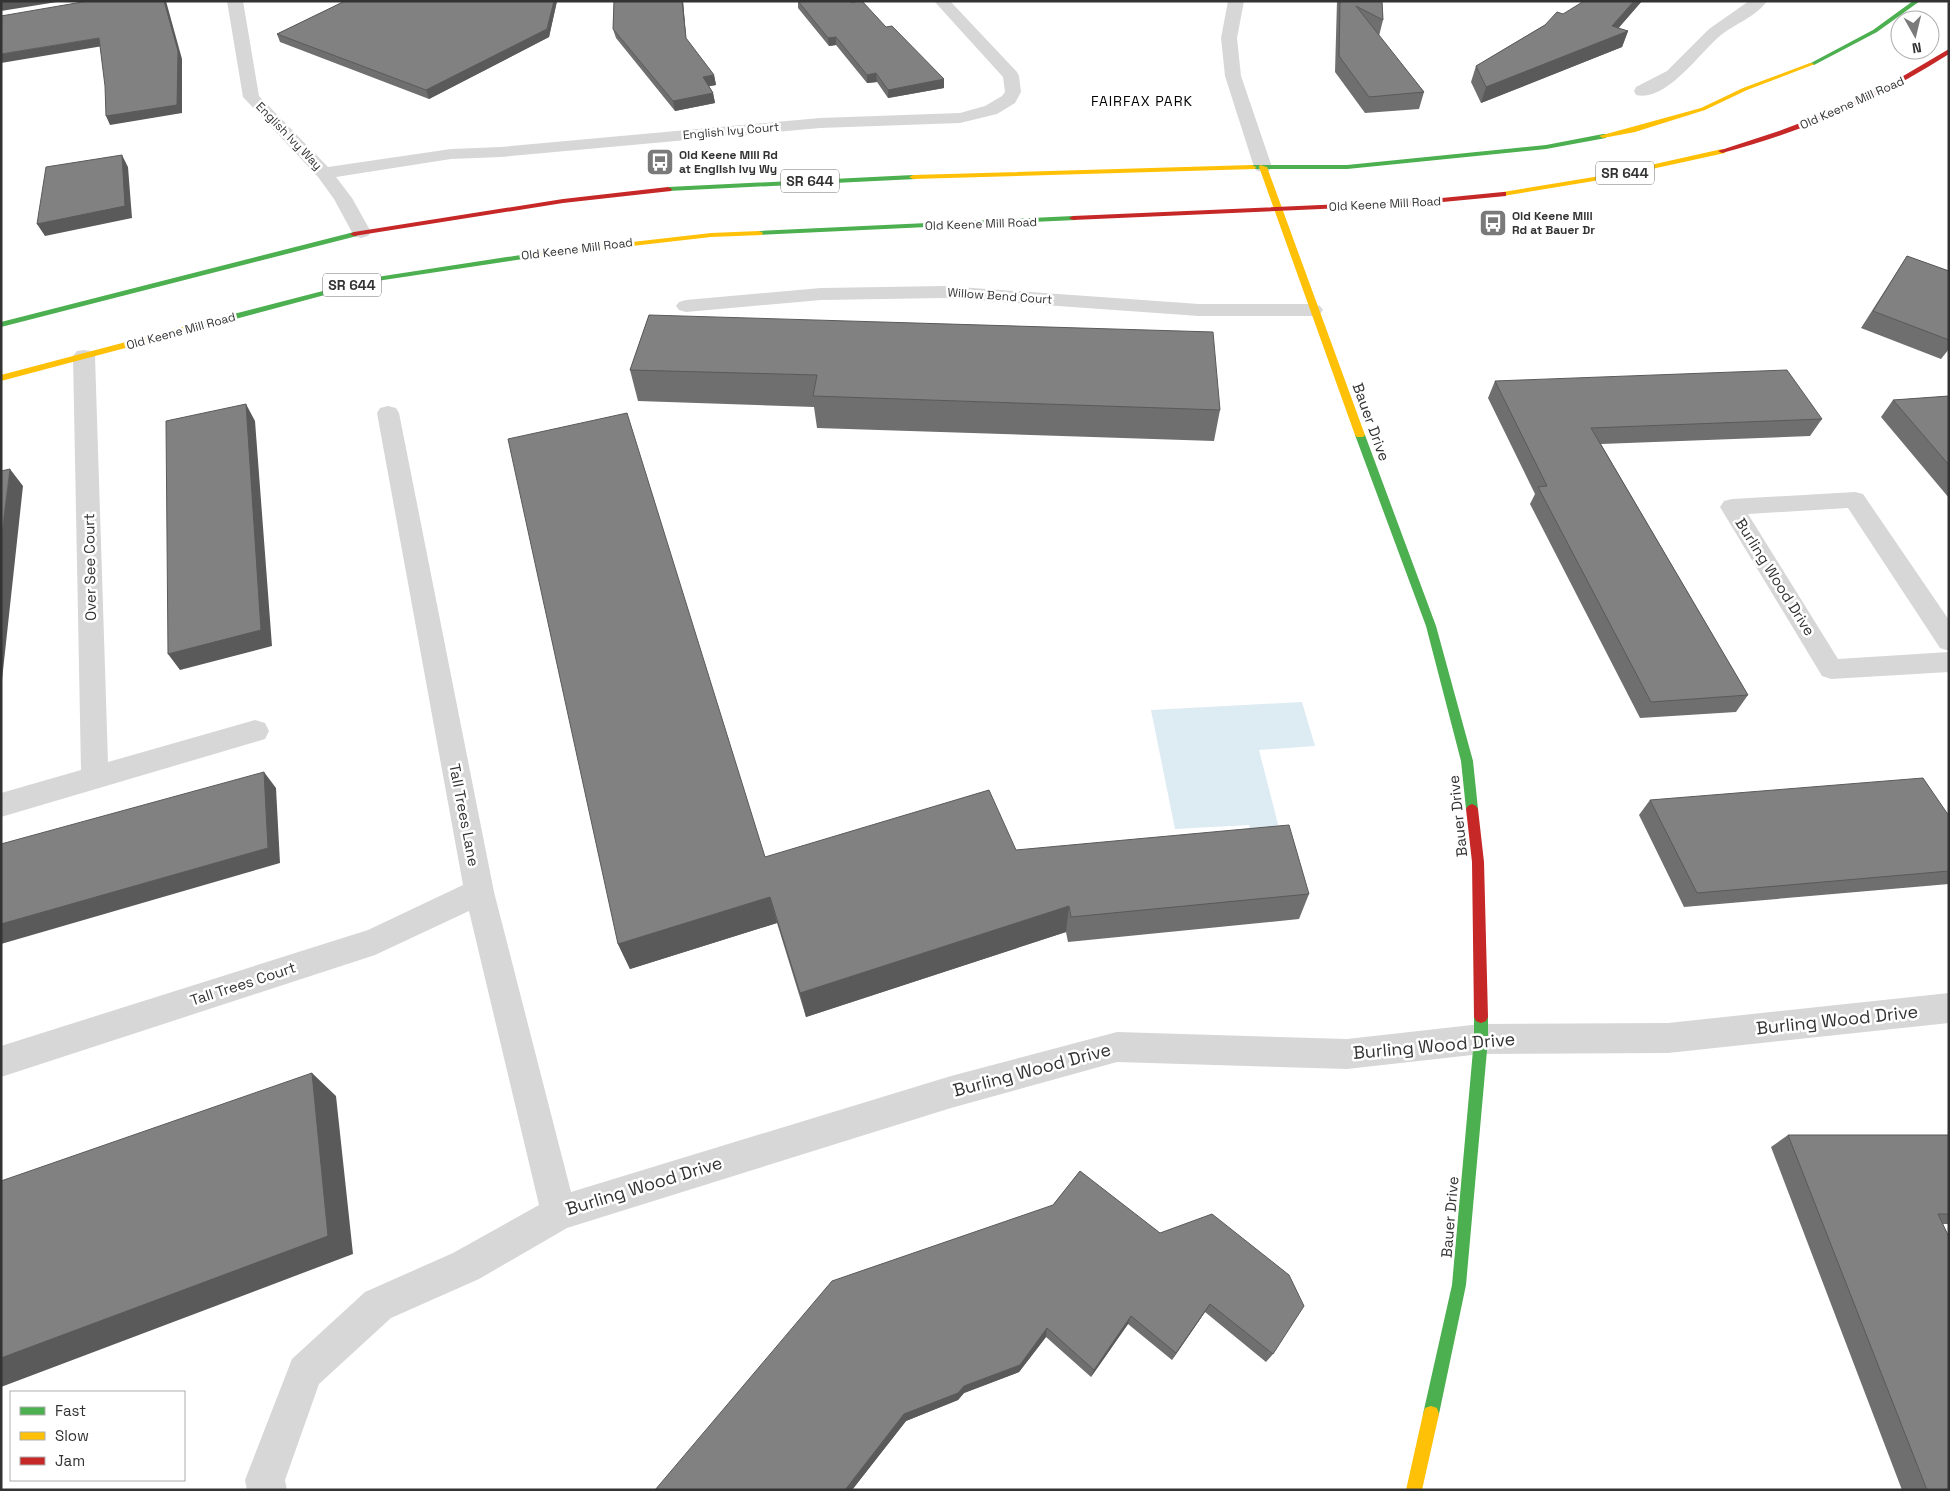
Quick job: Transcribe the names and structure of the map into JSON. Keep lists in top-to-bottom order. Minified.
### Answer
{"streets":{"main road":["Old Keene Mill Road","SR 644","Bauer Drive"],"street":["English Ivy Court","English Ivy Way","Willow Bend Court","Over See Court","Burling Wood Drive","Tall Trees Lane","Tall Trees Court"]},"crossings":[["Old Keene Mill Road","Bauer Drive"],["Old Keene Mill Road","Over See Court"],["English Ivy Court","English Ivy Way"],["English Ivy Way","SR 644"],["SR 644","Bauer Drive"],["Willow Bend Court","Bauer Drive"],["Bauer Drive","Burling Wood Drive"],["Burling Wood Drive","Tall Trees Lane"],["Tall Trees Lane","Tall Trees Court"]],"districts":["FAIRFAX PARK"],"places":{"bus stop":["Old Keene Mill Rd at English Ivy Wy","Old Keene Mill Rd at Bauer Dr"]},"legend":["Fast","Slow","Jam"],"north":"bottom"}
